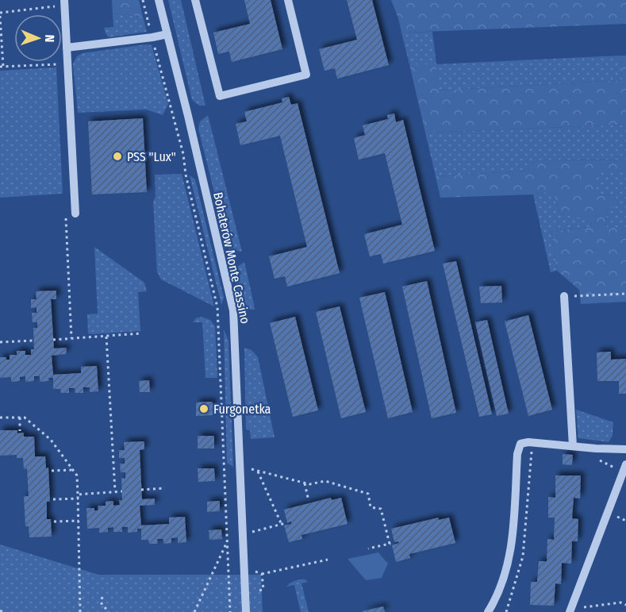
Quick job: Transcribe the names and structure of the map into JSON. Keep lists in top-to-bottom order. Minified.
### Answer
{"streets":{"street":["Bohaterów Monte Cassino"]},"places":["PSS \"Lux\"","Furgonetka"],"north":"right"}
